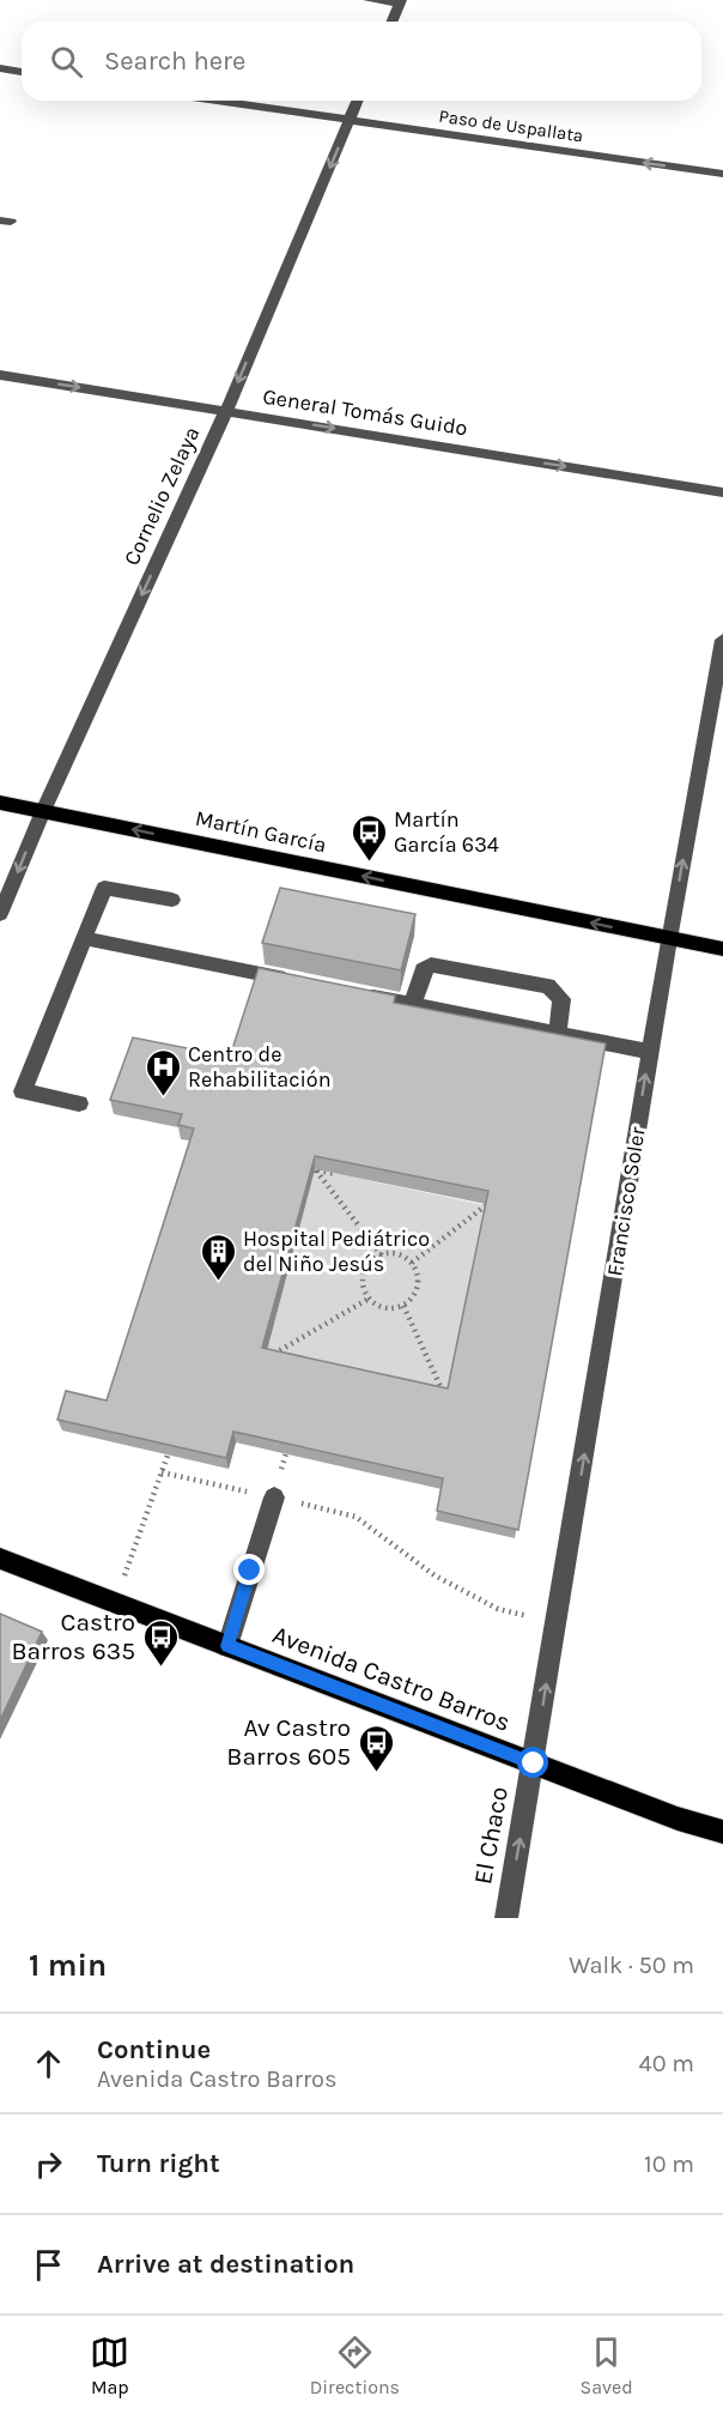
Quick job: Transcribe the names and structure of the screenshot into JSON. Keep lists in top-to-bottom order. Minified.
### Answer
{"streets":{"main road":["Martín García","Avenida Castro Barros"],"street":["Paso de Uspallata","General Tomás Guido","Cornelio Zelaya","Francisco Soler","El Chaco"]},"crossings":[["Paso de Uspallata","Cornelio Zelaya"],["General Tomás Guido","Cornelio Zelaya"],["Cornelio Zelaya","Martín García"],["Martín García","Francisco Soler"],["Francisco Soler","Avenida Castro Barros"],["Francisco Soler","El Chaco"],["Avenida Castro Barros","El Chaco"]],"one_way":["Paso de Uspallata","General Tomás Guido","Cornelio Zelaya","Martín García","Francisco Soler","El Chaco"],"places":{"bus stop":["Martín García 634","Castro Barros 635","Av Castro Barros 605"],"hospital":["Centro de Rehabilitación"],"building":["Hospital Pediátrico del Niño Jesús"]},"page":{"search":"Search here","heading":["1 min","Walk · 50 m"],"list":[["Continue","Avenida Castro Barros","40 m"],["Turn right","10 m"],"Arrive at destination"],"nav":["Map","Directions","Saved"]}}
